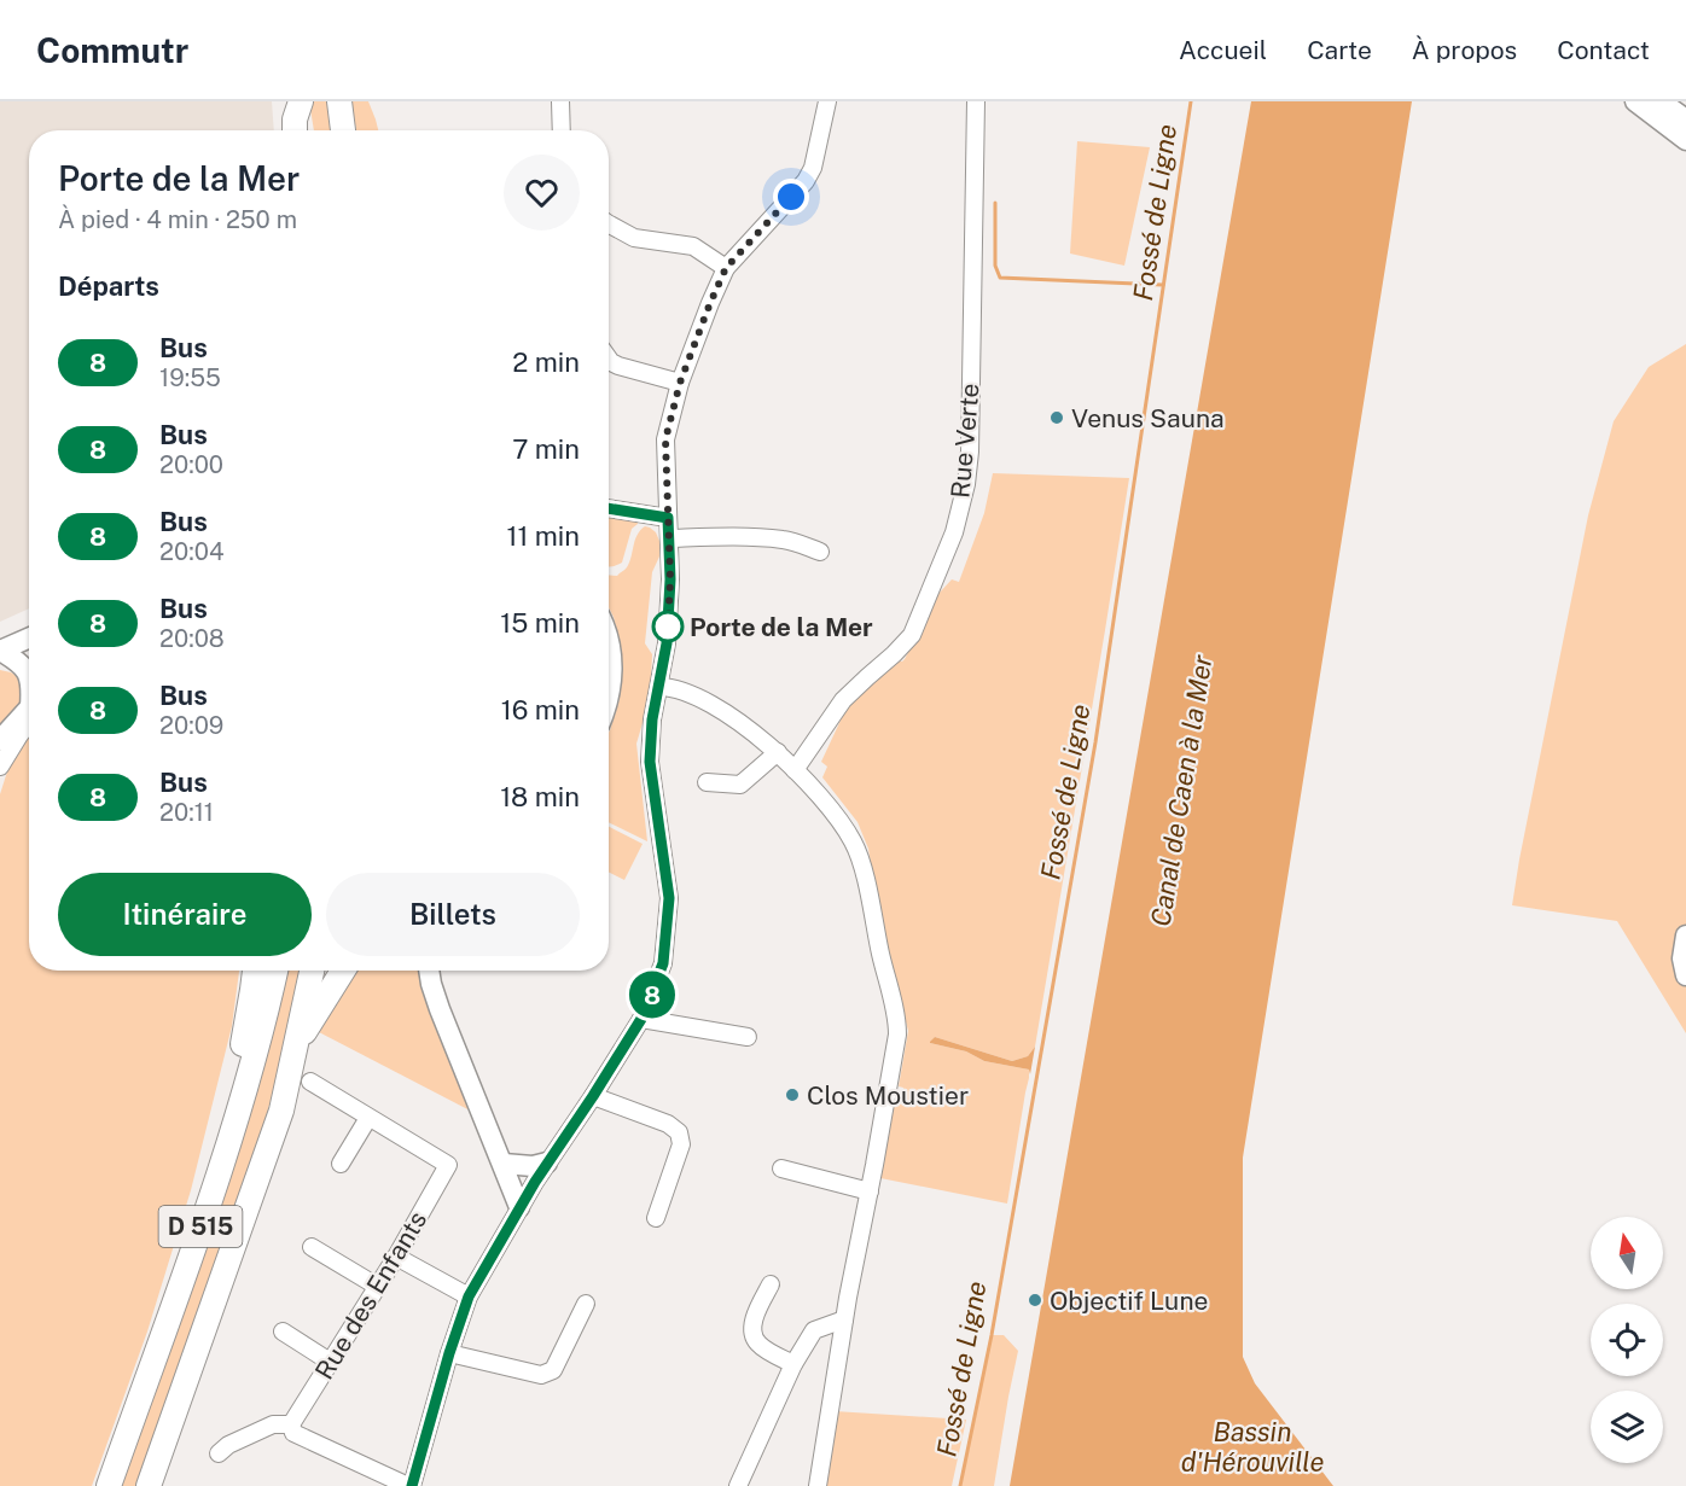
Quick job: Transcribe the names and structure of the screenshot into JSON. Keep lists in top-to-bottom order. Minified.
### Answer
{"streets":{"highway":["D 515"],"street":["Rue Verte","Rue des Enfants"]},"water":["Fossé de Ligne","Canal de Caen à la Mer","Bassin d'Hérouville"],"places":["Venus Sauna","Porte de la Mer","Clos Moustier","Objectif Lune"],"lines":["bus line 8"],"north":"top","page":{"header":"Commutr","nav":["Accueil","Carte","À propos","Contact"],"on_map":"8","heading":[["Porte de la Mer","À pied · 4 min · 250 m"],"Départs"],"list":[{"mark":"8","name":"Bus","note":"19:55","value":"2 min"},{"mark":"8","name":"Bus","note":"20:00","value":"7 min"},{"mark":"8","name":"Bus","note":"20:04","value":"11 min"},{"mark":"8","name":"Bus","note":"20:08","value":"15 min"},{"mark":"8","name":"Bus","note":"20:09","value":"16 min"},{"mark":"8","name":"Bus","note":"20:11","value":"18 min"}],"buttons":["Itinéraire","Billets"]}}
